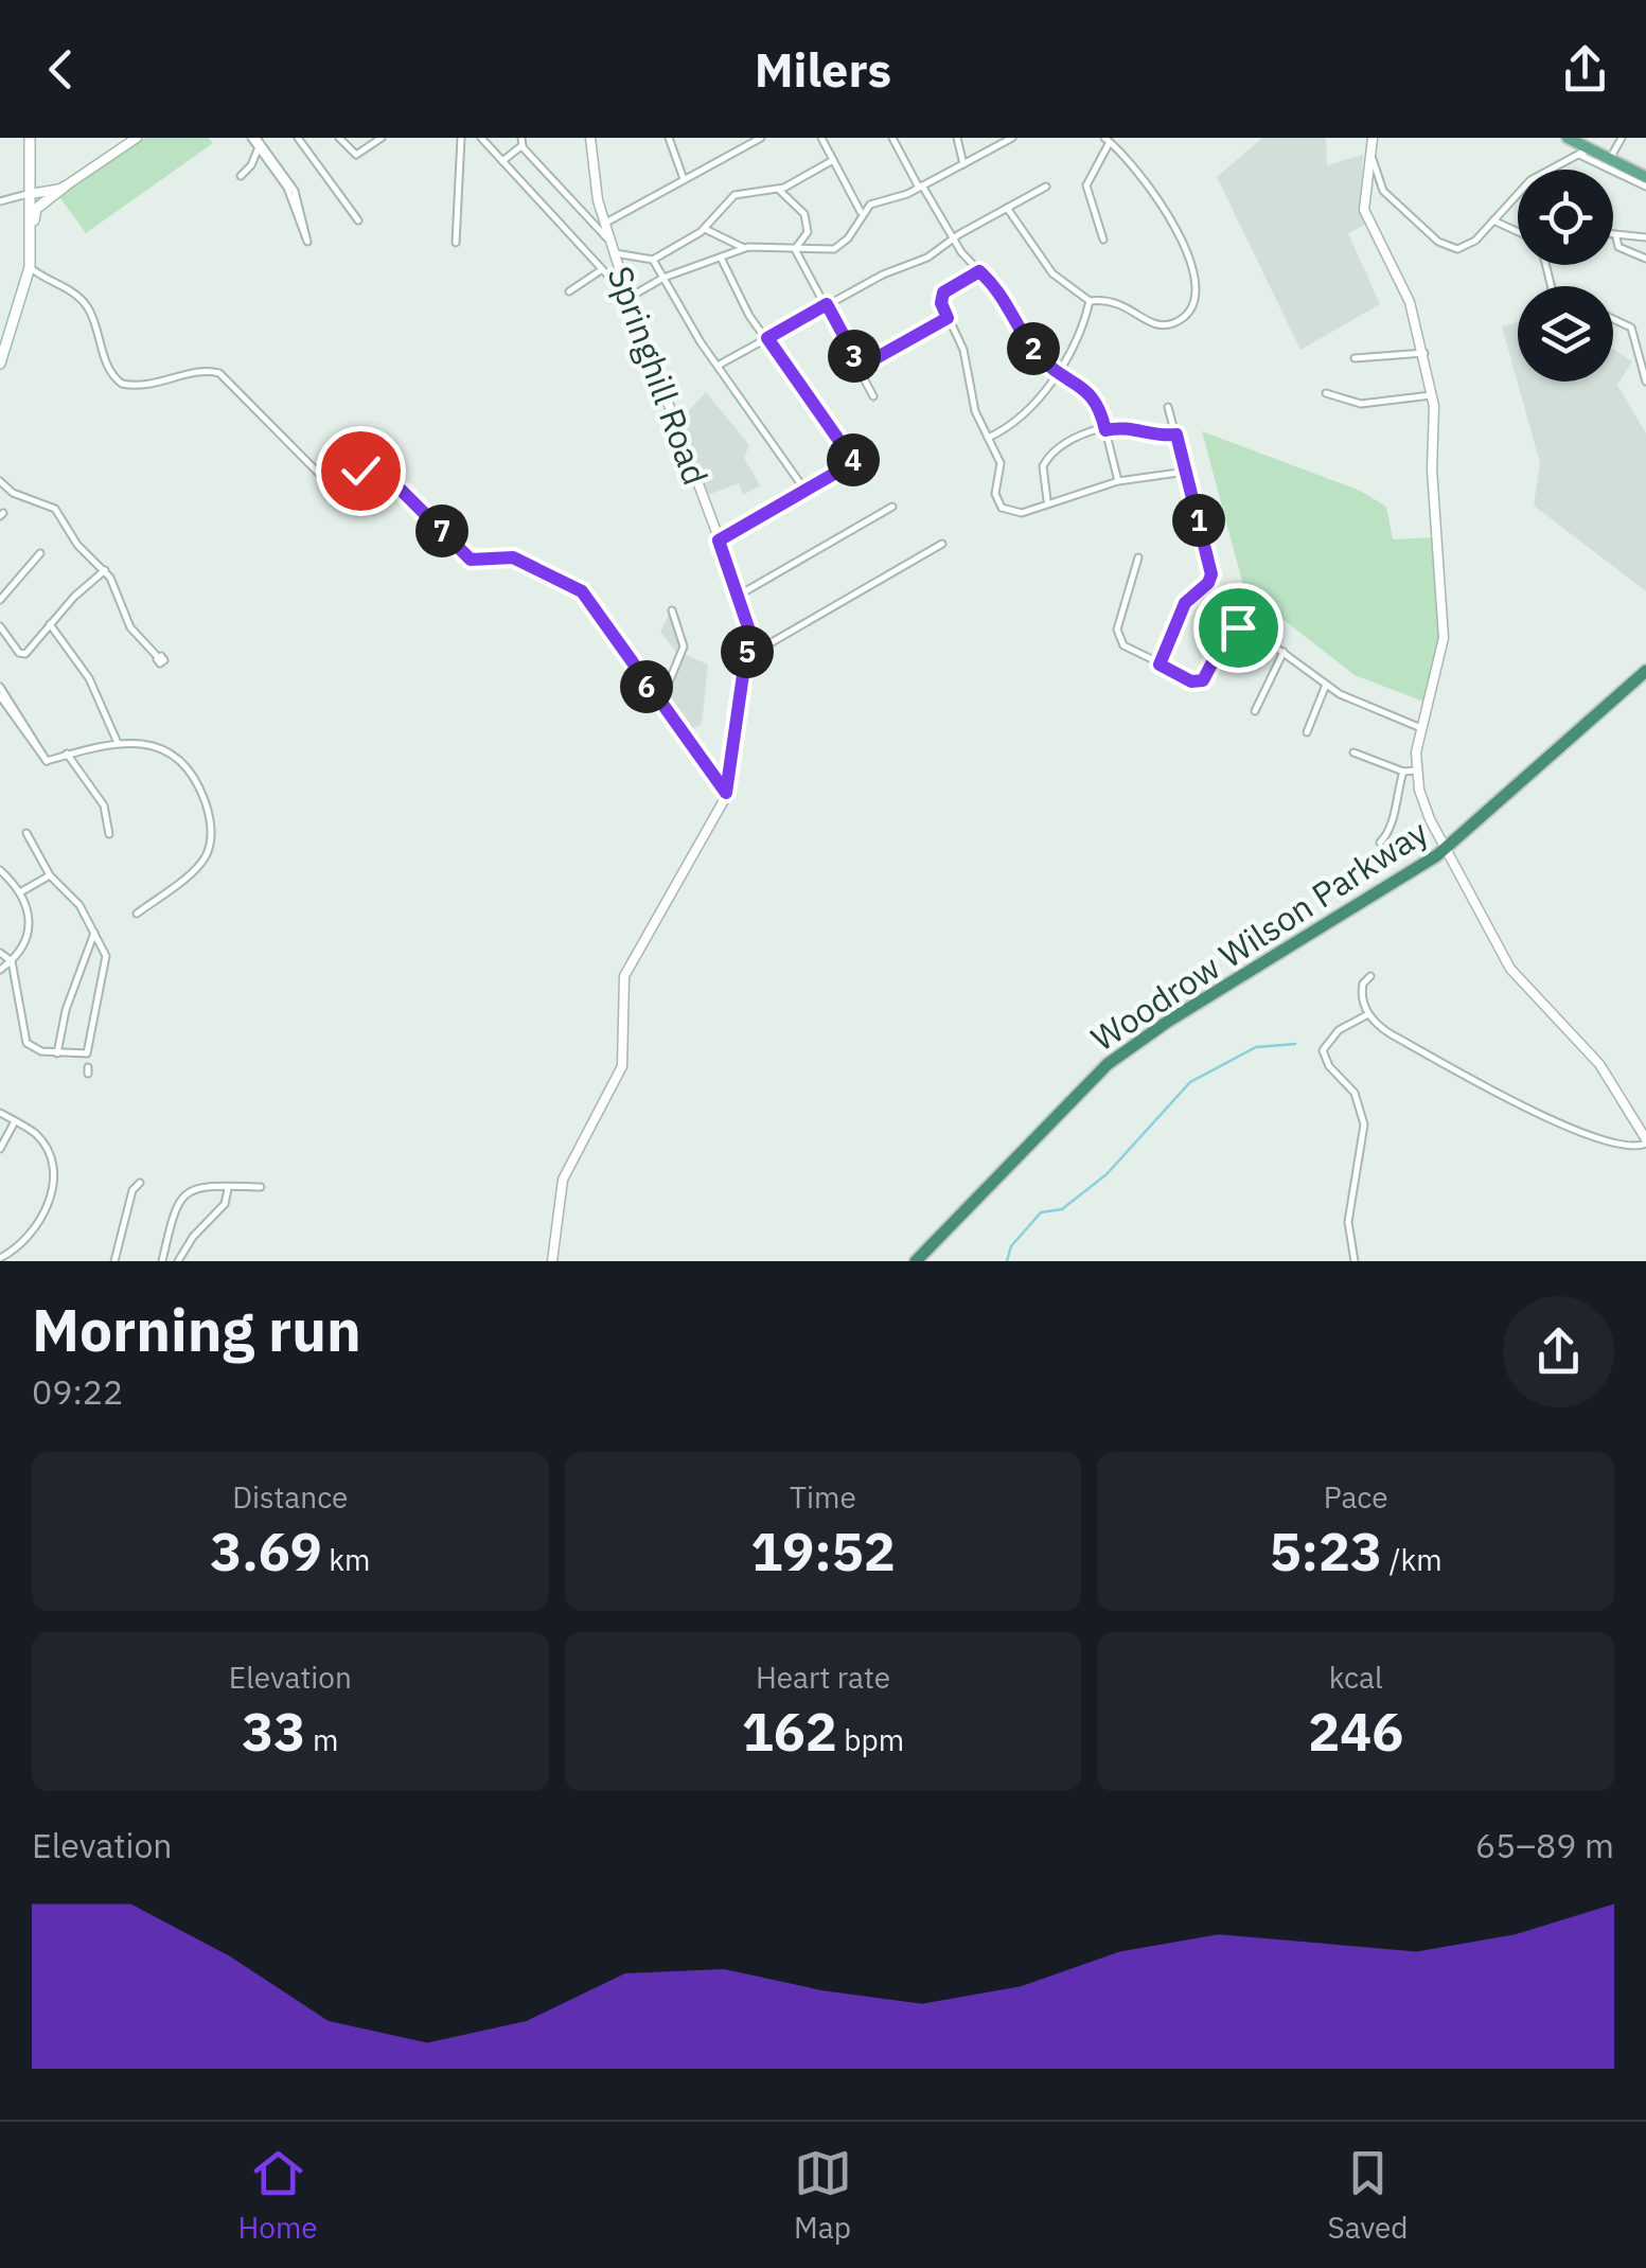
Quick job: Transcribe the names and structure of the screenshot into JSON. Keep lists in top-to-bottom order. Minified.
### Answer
{"streets":{"highway":["Woodrow Wilson Parkway"],"street":["Springhill Road"]},"page":{"header":"Milers","pins":["2","3","4","1","7","5","6"],"heading":["Morning run","09:22"],"stats":[["Distance","3.69 km"],["Time","19:52"],["Pace","5:23 /km"],["Elevation","33 m"],["Heart rate","162 bpm"],["kcal","246"]],"chart":["Elevation","65–89 m"],"tabs":["Home","Map","Saved"]}}
